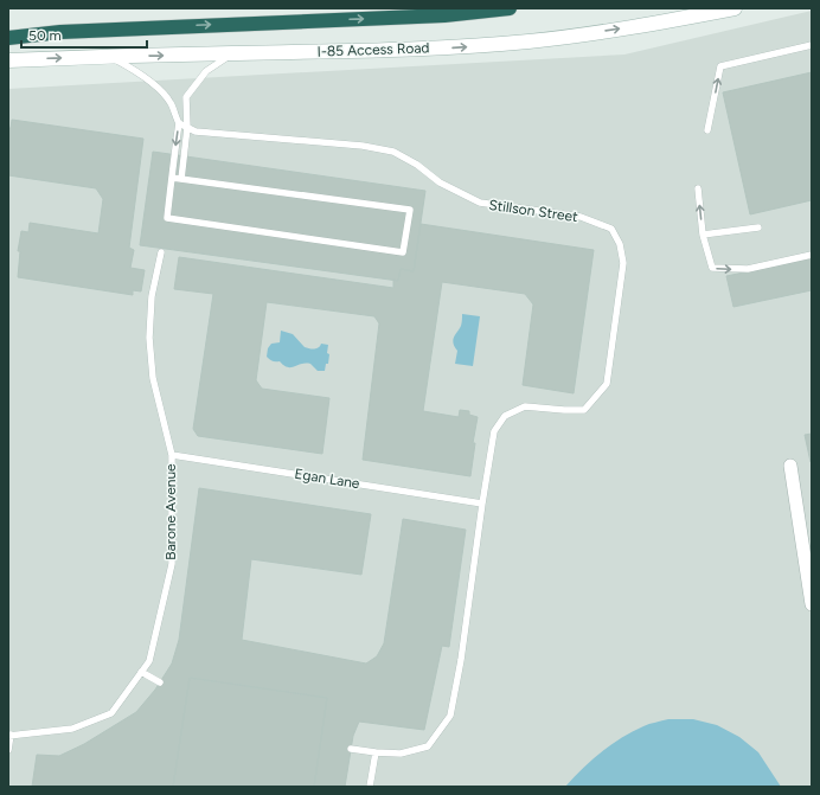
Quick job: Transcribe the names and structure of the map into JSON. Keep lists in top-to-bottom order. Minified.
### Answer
{"streets":{"main road":["I-85 Access Road"],"lane":["Stillson Street","Egan Lane","Barone Avenue"]},"crossings":[["Stillson Street","Egan Lane"],["Egan Lane","Barone Avenue"]],"one_way":["I-85 Access Road"],"scale_bar":"50 m"}
